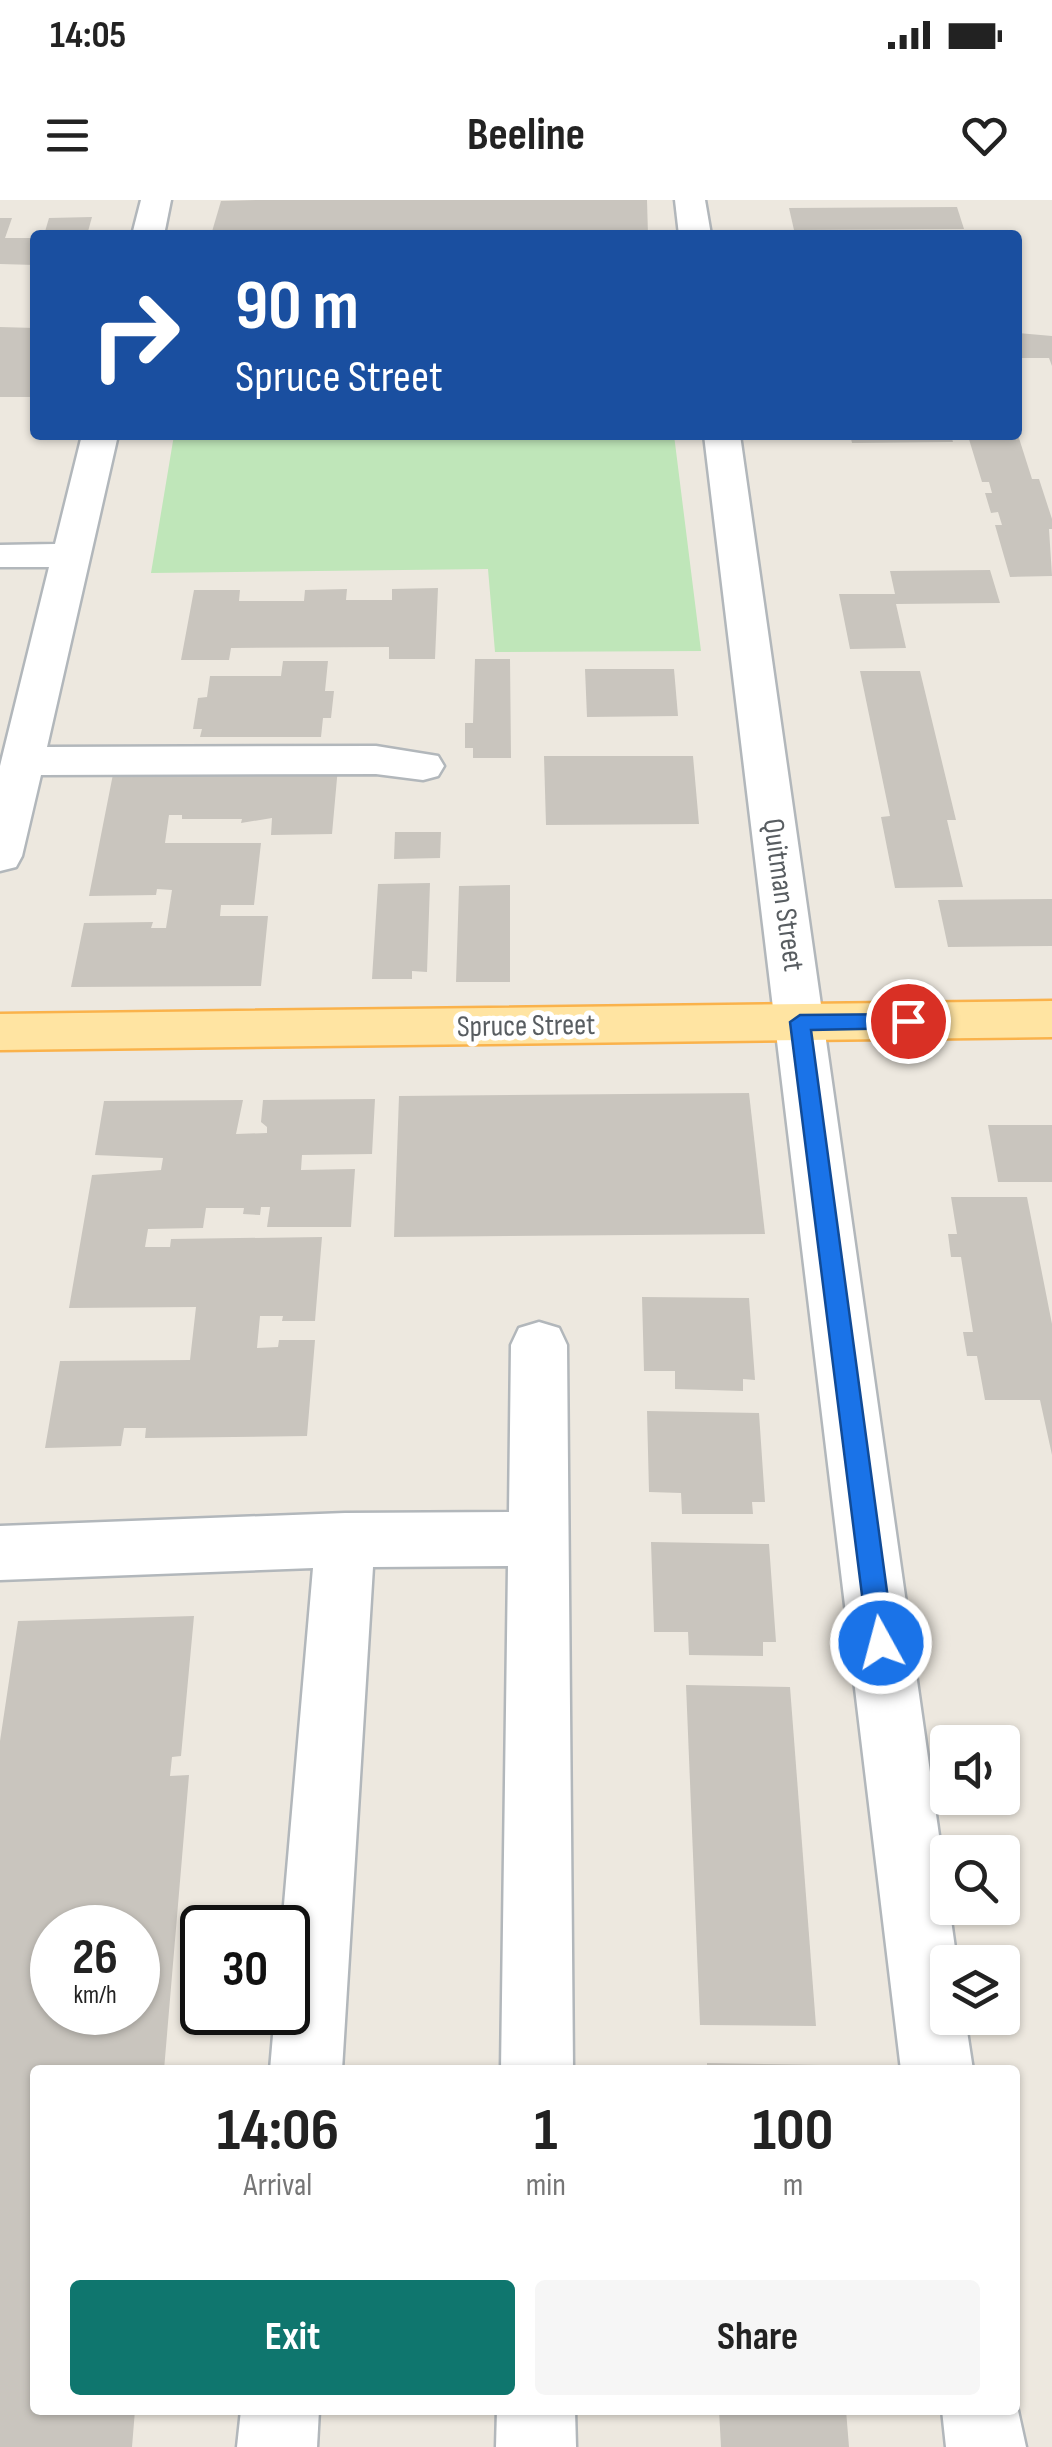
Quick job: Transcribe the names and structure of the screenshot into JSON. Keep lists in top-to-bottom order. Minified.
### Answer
{"streets":{"main road":["Spruce Street"],"street":["Quitman Street"]},"crossings":[["Quitman Street","Spruce Street"]],"page":{"status":"14:05","header":"Beeline","turn":["90 m","Spruce Street"],"speed":"26 km/h","limit":"30","eta":["14:06","Arrival","1","min","100","m"],"buttons":["Exit","Share"]}}
